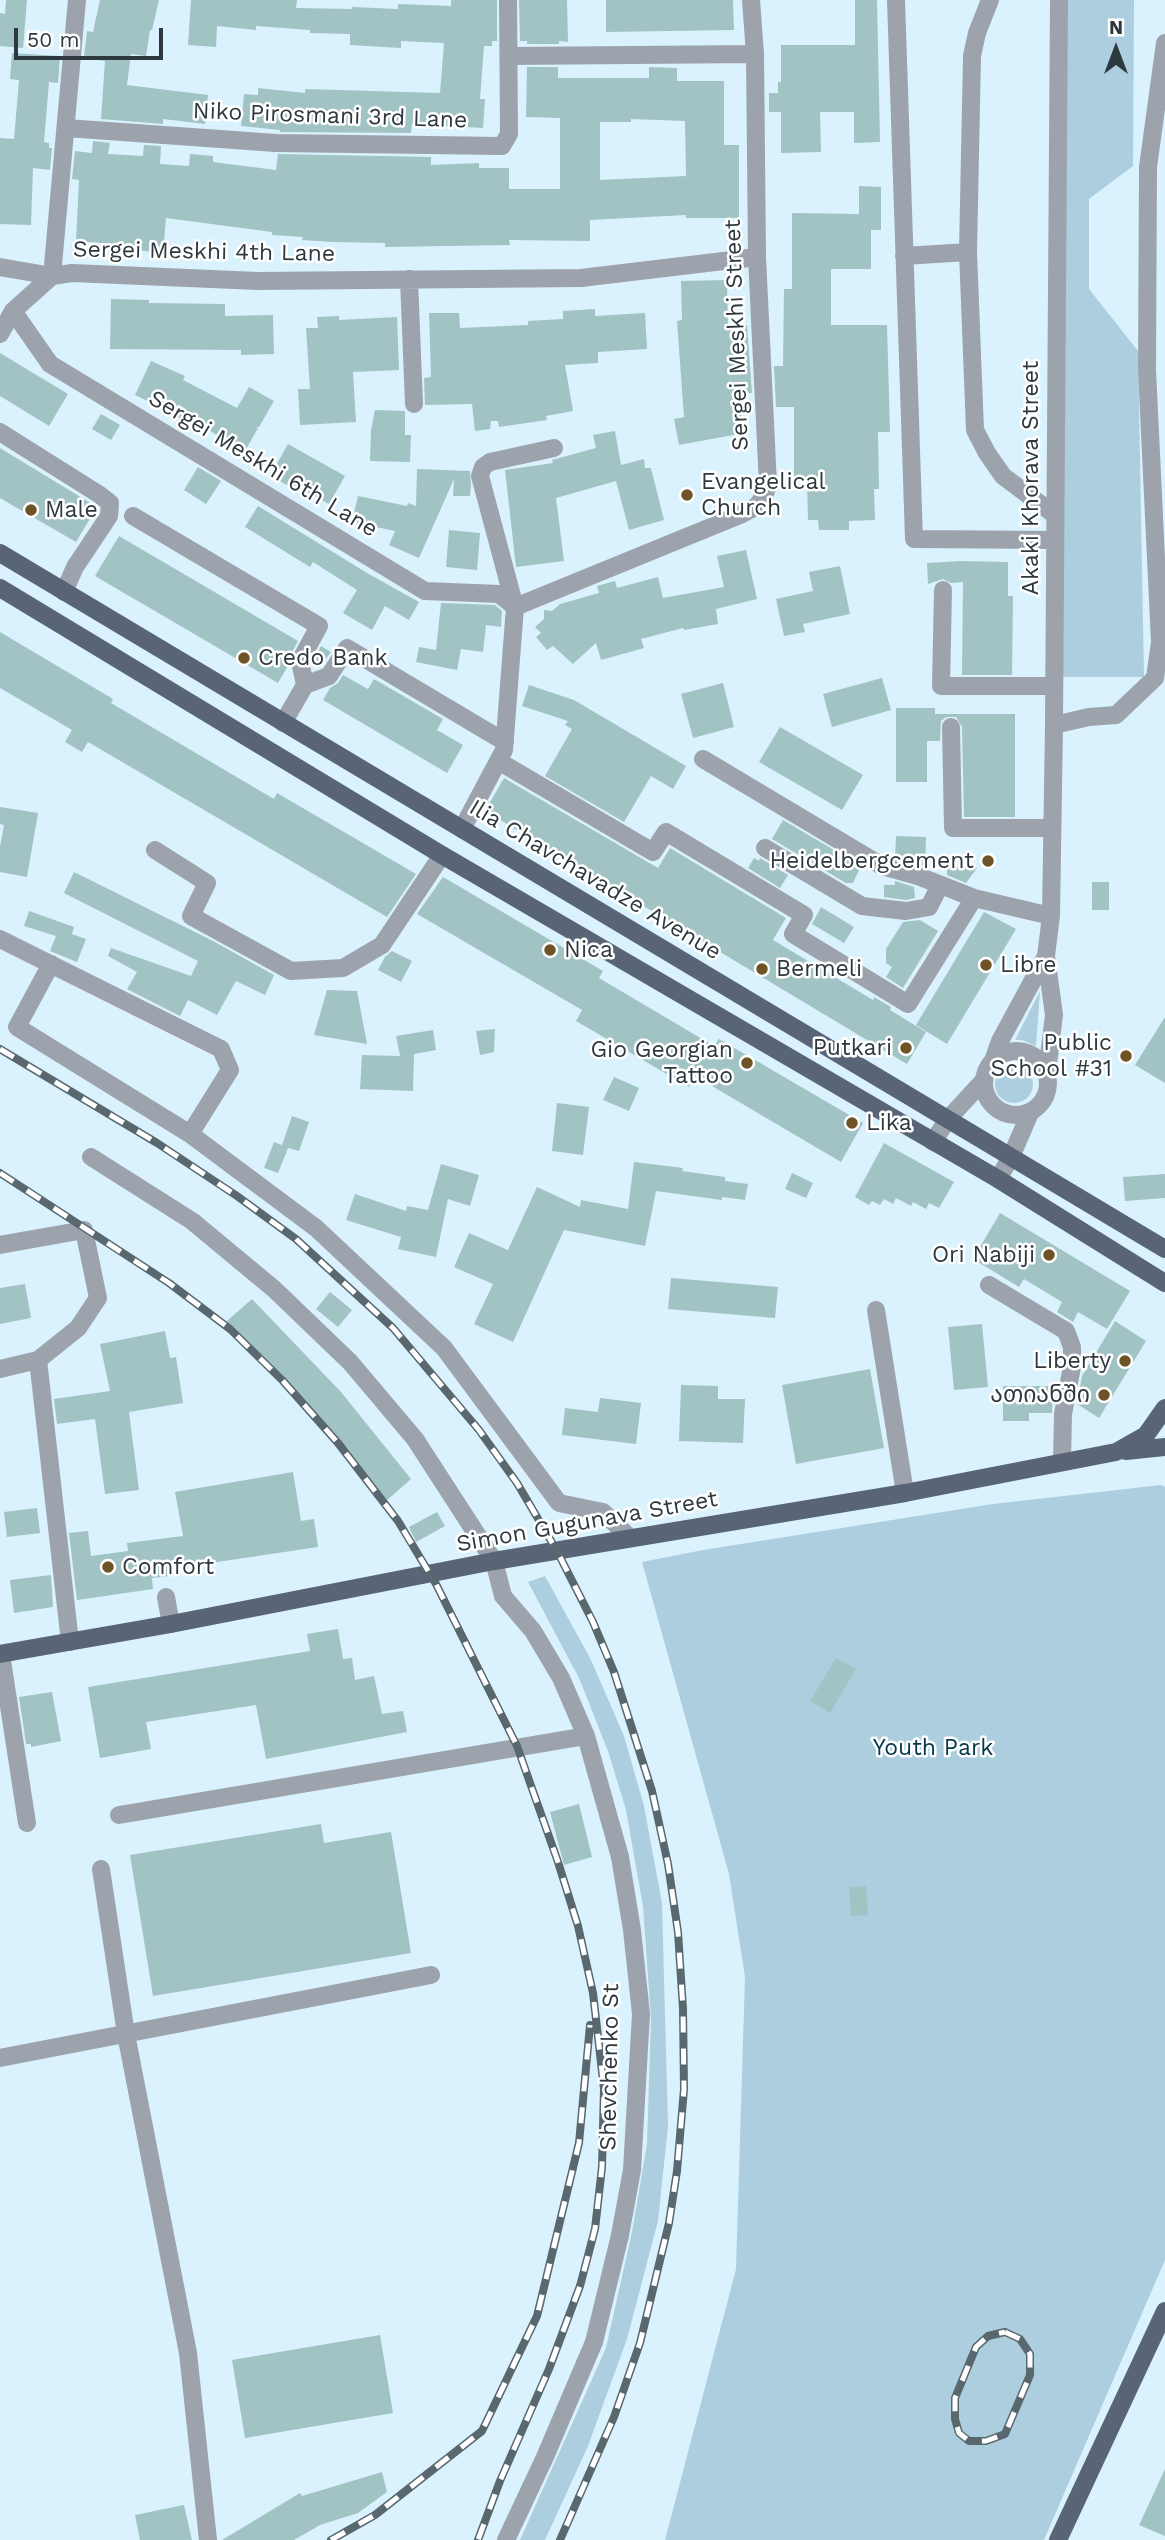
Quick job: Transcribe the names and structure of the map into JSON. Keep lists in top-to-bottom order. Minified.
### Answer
{"streets":{"main road":["Ilia Chavchavadze Avenue","Simon Gugunava Street"],"street":["Niko Pirosmani 3rd Lane","Sergei Meskhi 4th Lane","Sergei Meskhi Street","Sergei Meskhi 6th Lane","Akaki Khorava Street","Shevchenko St"]},"crossings":[["Sergei Meskhi 4th Lane","Sergei Meskhi Street"],["Sergei Meskhi Street","Sergei Meskhi 6th Lane"],["Simon Gugunava Street","Shevchenko St"]],"parks":["Youth Park"],"places":["Evangelical Church","Male","Credo Bank","Heidelbergcement","Nica","Libre","Bermeli","Putkari","Public School #31","Gio Georgian Tattoo","Lika","Ori Nabiji","Liberty","ათიანში","Comfort"],"scale_bar":"50 m","north":"top"}
